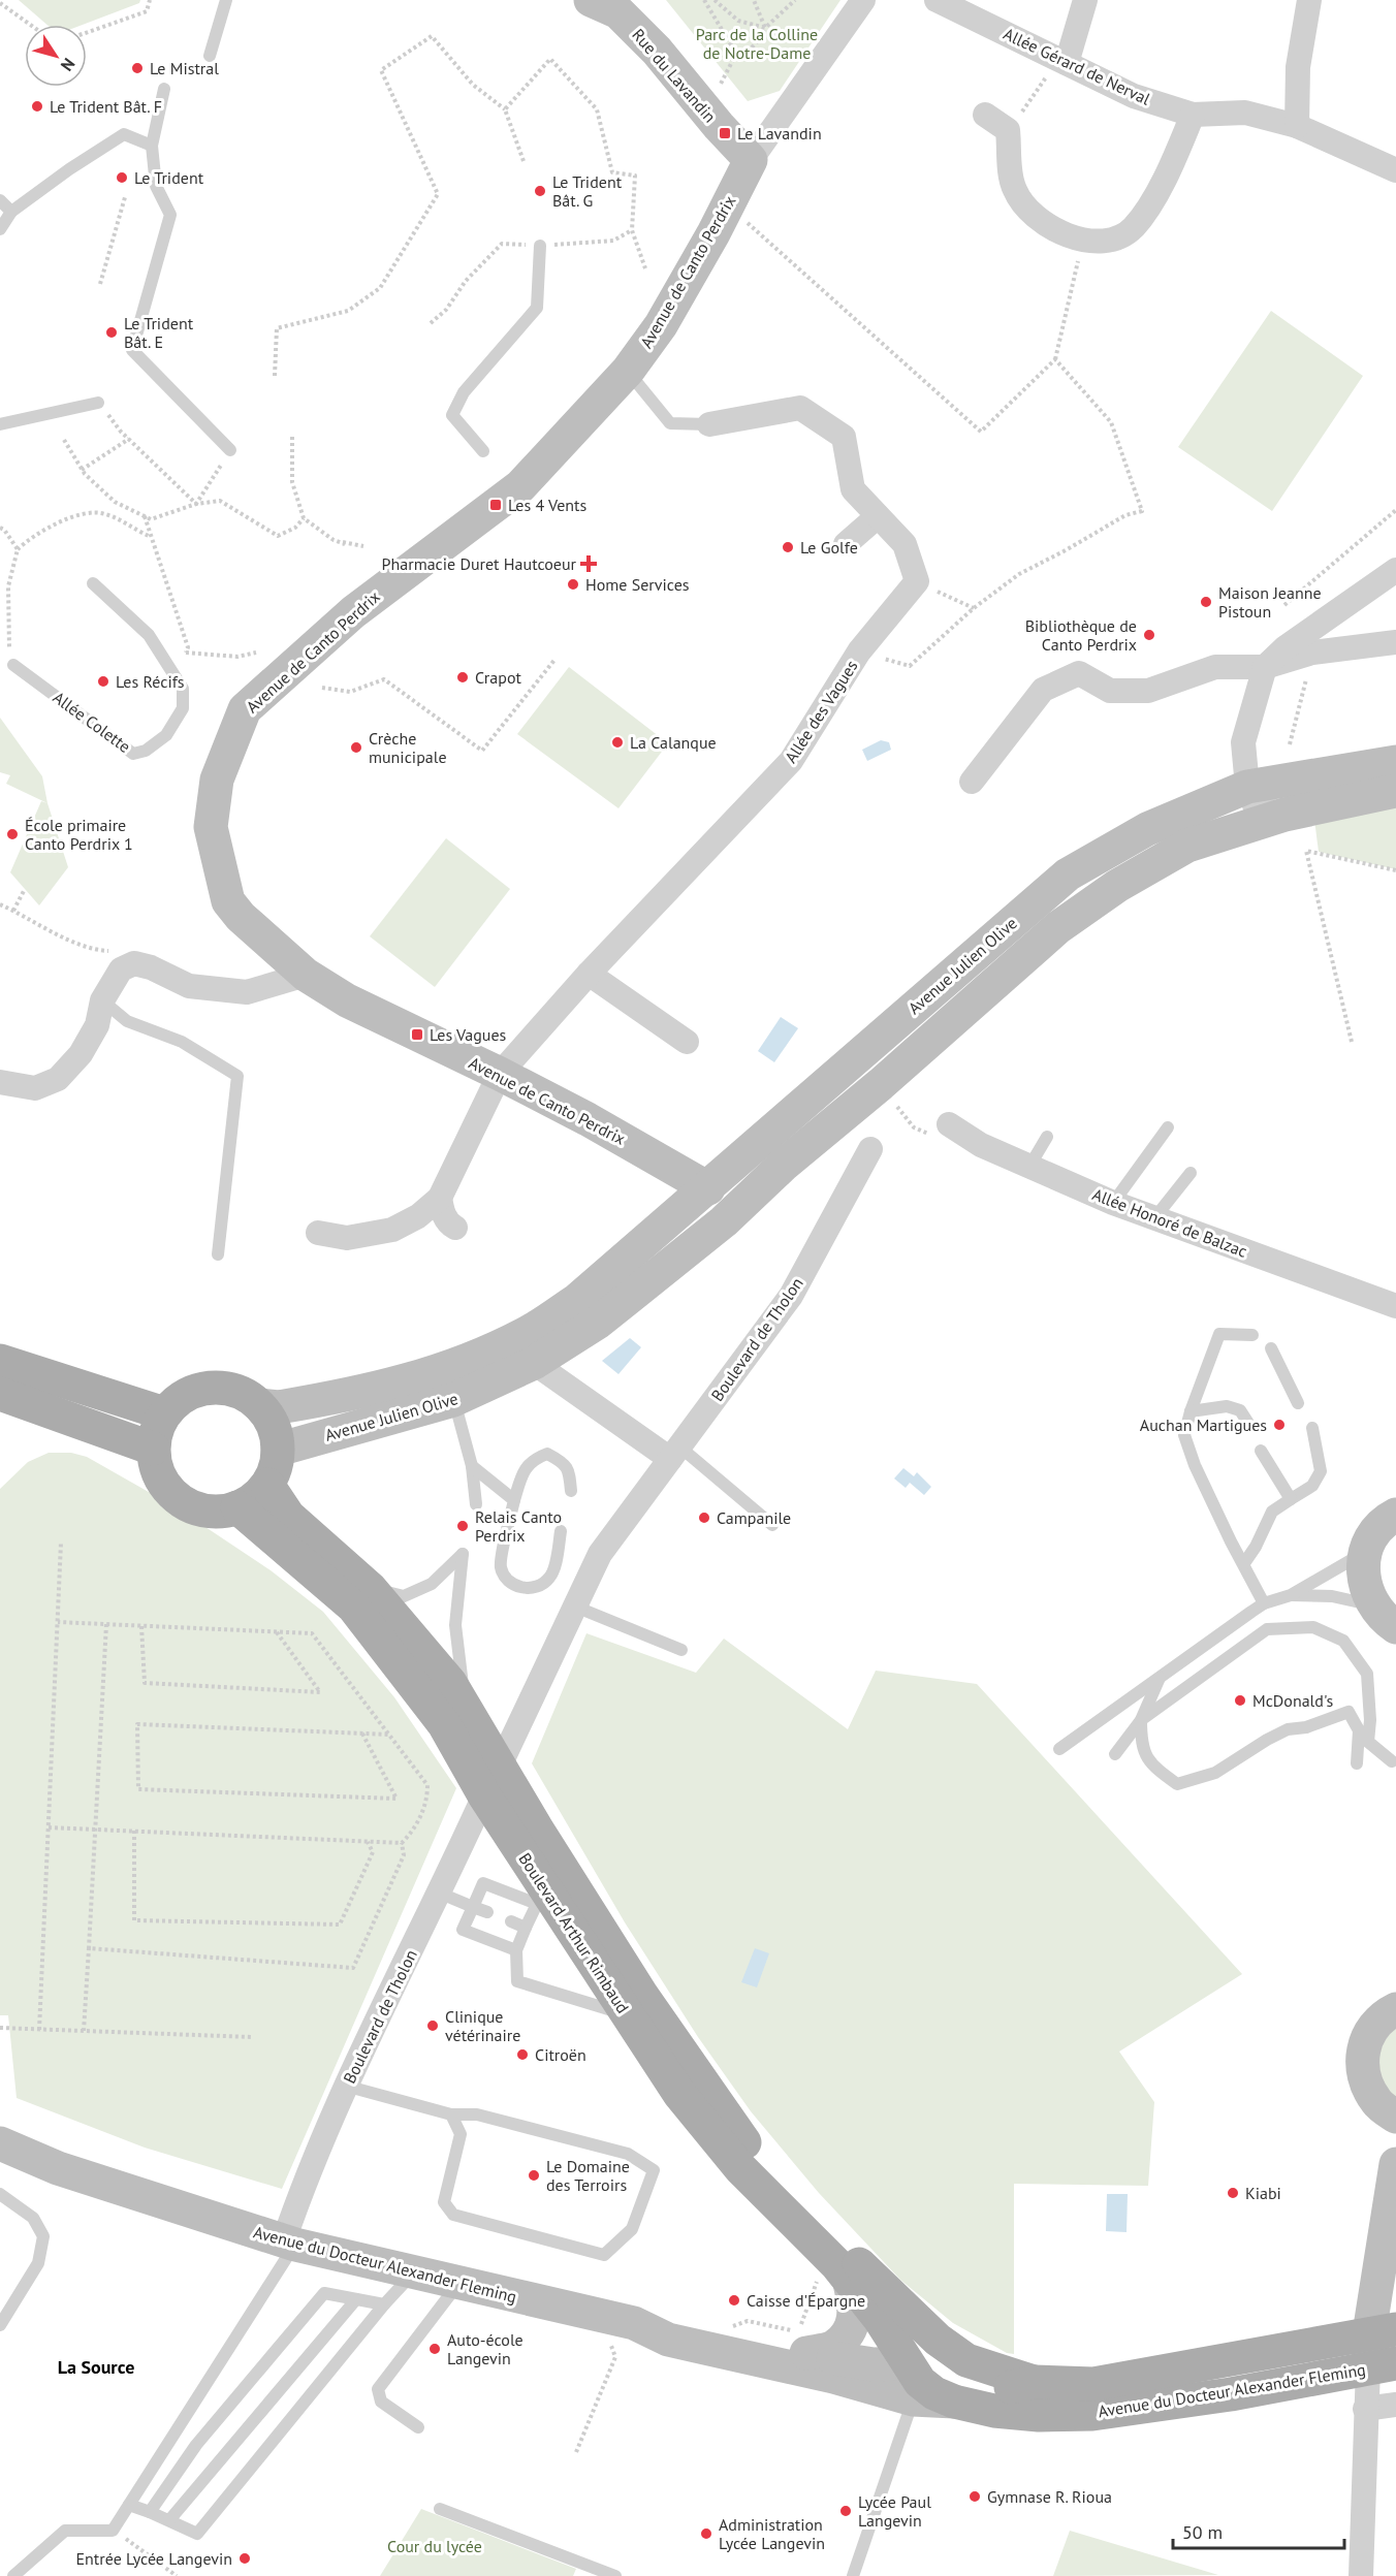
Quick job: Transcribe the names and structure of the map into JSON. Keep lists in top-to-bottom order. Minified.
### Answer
{"streets":{"main road":["Rue du Lavandin","Avenue de Canto Perdrix","Avenue Julien Olive","Boulevard Arthur Rimbaud","Avenue du Docteur Alexander Fleming"],"street":["Allée Gérard de Nerval","Allée des Vagues","Allée Honoré de Balzac","Boulevard de Tholon"],"lane":["Allée Colette"]},"crossings":[["Rue du Lavandin","Avenue de Canto Perdrix"],["Avenue de Canto Perdrix","Allée des Vagues"],["Avenue de Canto Perdrix","Avenue Julien Olive"],["Avenue Julien Olive","Boulevard Arthur Rimbaud"],["Boulevard de Tholon","Boulevard Arthur Rimbaud"],["Boulevard de Tholon","Avenue du Docteur Alexander Fleming"],["Boulevard Arthur Rimbaud","Avenue du Docteur Alexander Fleming"]],"districts":["La Source"],"parks":["Parc de la Colline de Notre-Dame","Cour du lycée"],"places":{"other":["Le Mistral","Le Trident Bât. F","Le Trident","Le Trident Bât. G","Le Trident Bât. E","Le Golfe","Home Services","Maison Jeanne Pistoun","Bibliothèque de Canto Perdrix","Crapot","Les Récifs","La Calanque","Crèche municipale","École primaire Canto Perdrix 1","Auchan Martigues","Campanile","Relais Canto Perdrix","McDonald's","Clinique vétérinaire","Citroën","Le Domaine des Terroirs","Kiabi","Caisse d'Épargne","Auto-école Langevin","Gymnase R. Rioua","Lycée Paul Langevin","Administration Lycée Langevin","Entrée Lycée Langevin"],"transit":["Le Lavandin","Les 4 Vents","Les Vagues"],"health":["Pharmacie Duret Hautcoeur"]},"scale_bar":"50 m","north":"bottom right"}
